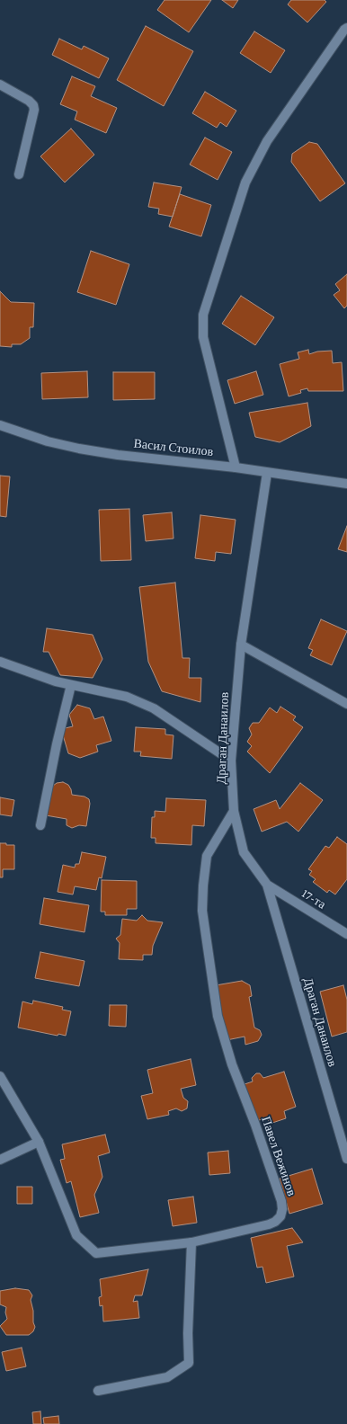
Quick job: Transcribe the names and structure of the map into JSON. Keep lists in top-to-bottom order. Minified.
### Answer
{"streets":{"street":["Васил Стоилов","Драган Данаилов","17-та","Павел Вежинов"]},"crossings":[["Васил Стоилов","Драган Данаилов"],["Драган Данаилов","17-та"],["Драган Данаилов","Павел Вежинов"]]}
